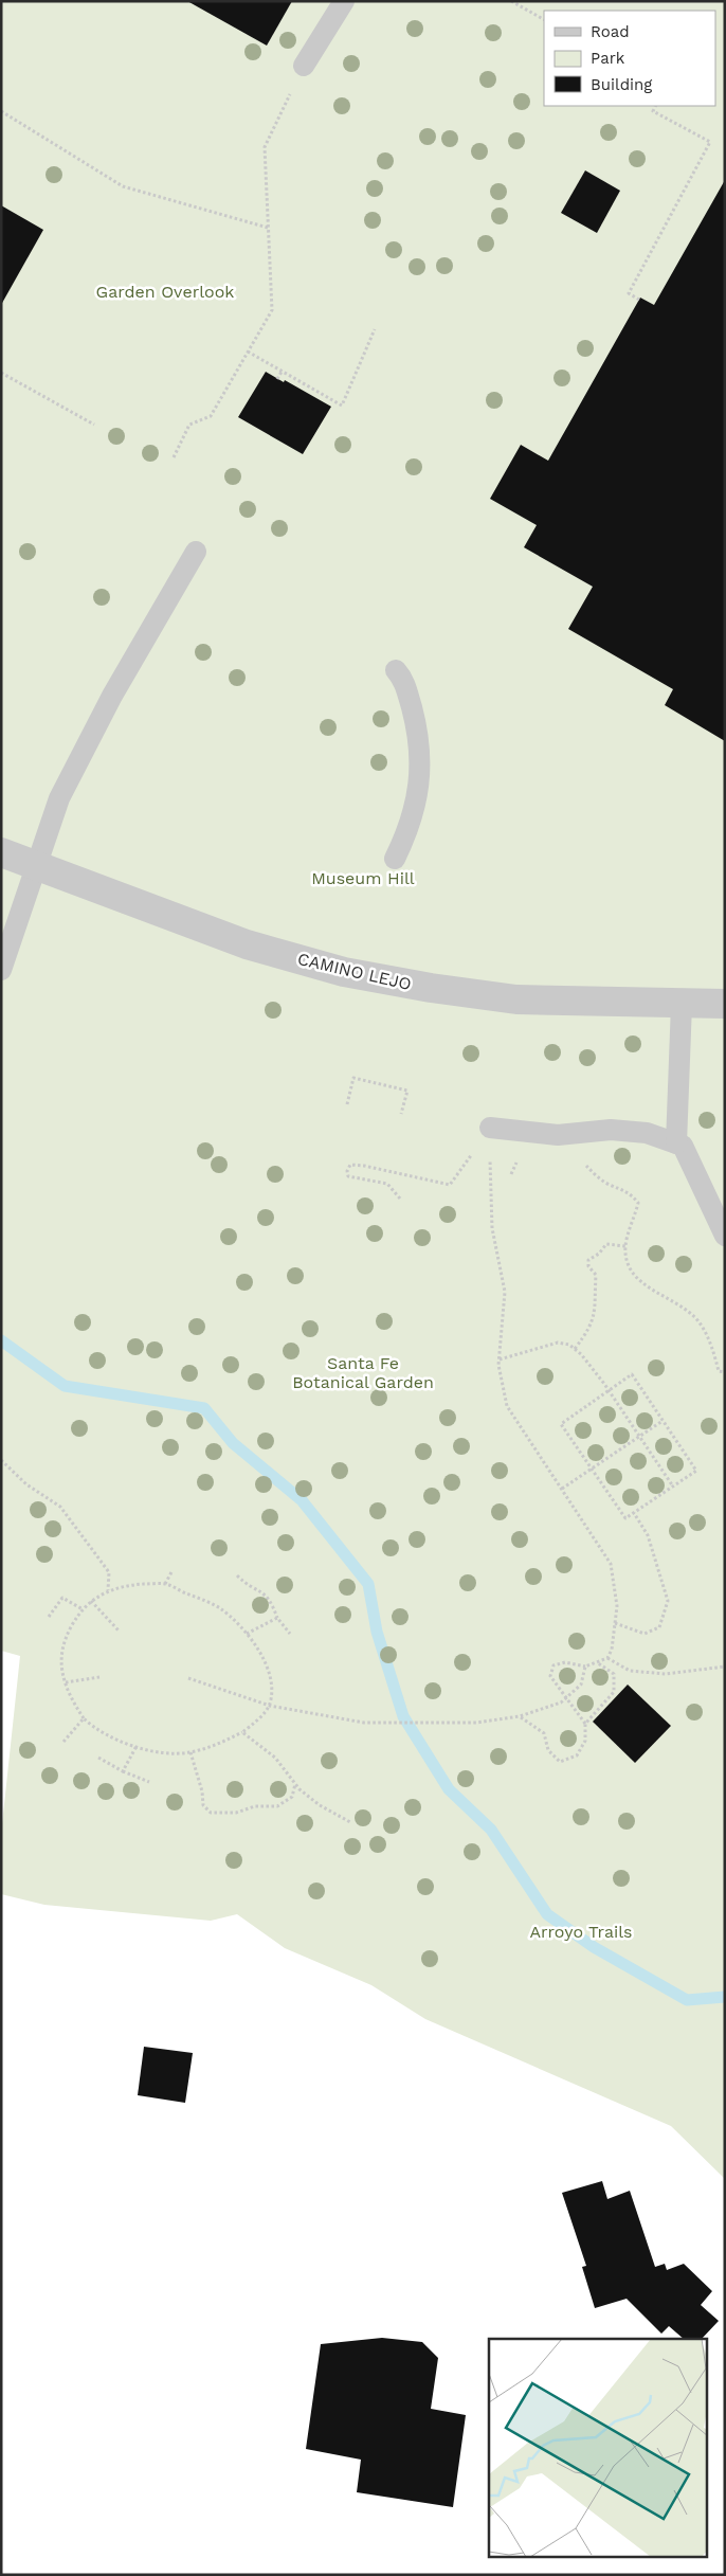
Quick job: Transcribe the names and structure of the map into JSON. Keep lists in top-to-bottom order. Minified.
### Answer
{"streets":{"street":["CAMINO LEJO"]},"parks":["Garden Overlook","Museum Hill","Santa Fe Botanical Garden","Arroyo Trails"],"legend":["Road","Park","Building"]}
